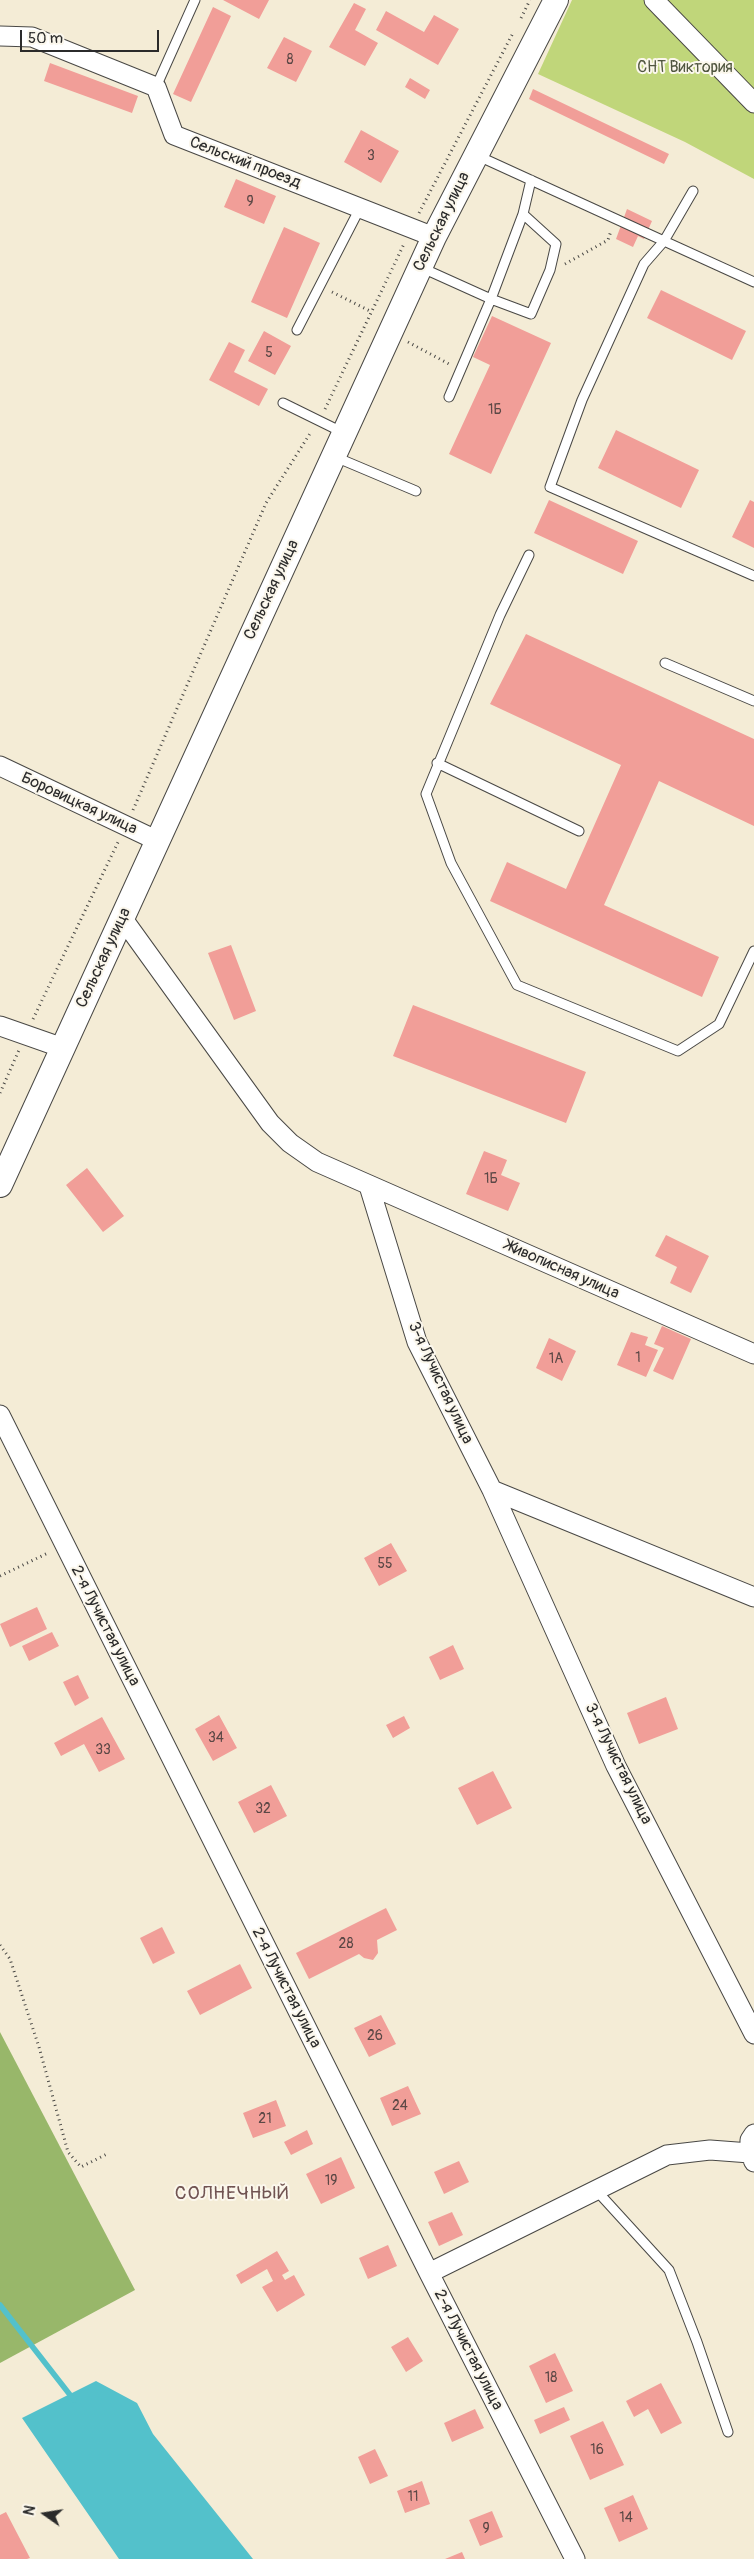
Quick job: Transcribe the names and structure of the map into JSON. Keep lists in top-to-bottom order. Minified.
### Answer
{"streets":{"street":["Сельский проезд","Сельская улица","Боровицкая улица","Живописная улица","3-я Лучистая улица","2-я Лучистая улица"]},"crossings":[["Сельский проезд","Сельская улица"],["Сельская улица","Боровицкая улица"],["Сельская улица","Живописная улица"],["Живописная улица","3-я Лучистая улица"]],"districts":["СОЛНЕЧНЫЙ"],"parks":["СНТ Виктория"],"house_numbers":["8","3","9","5","1Б","1Б","1","1А","55","34","33","32","28","26","24","21","19","18","16","11","14","9"],"scale_bar":"50 m","north":"left"}
